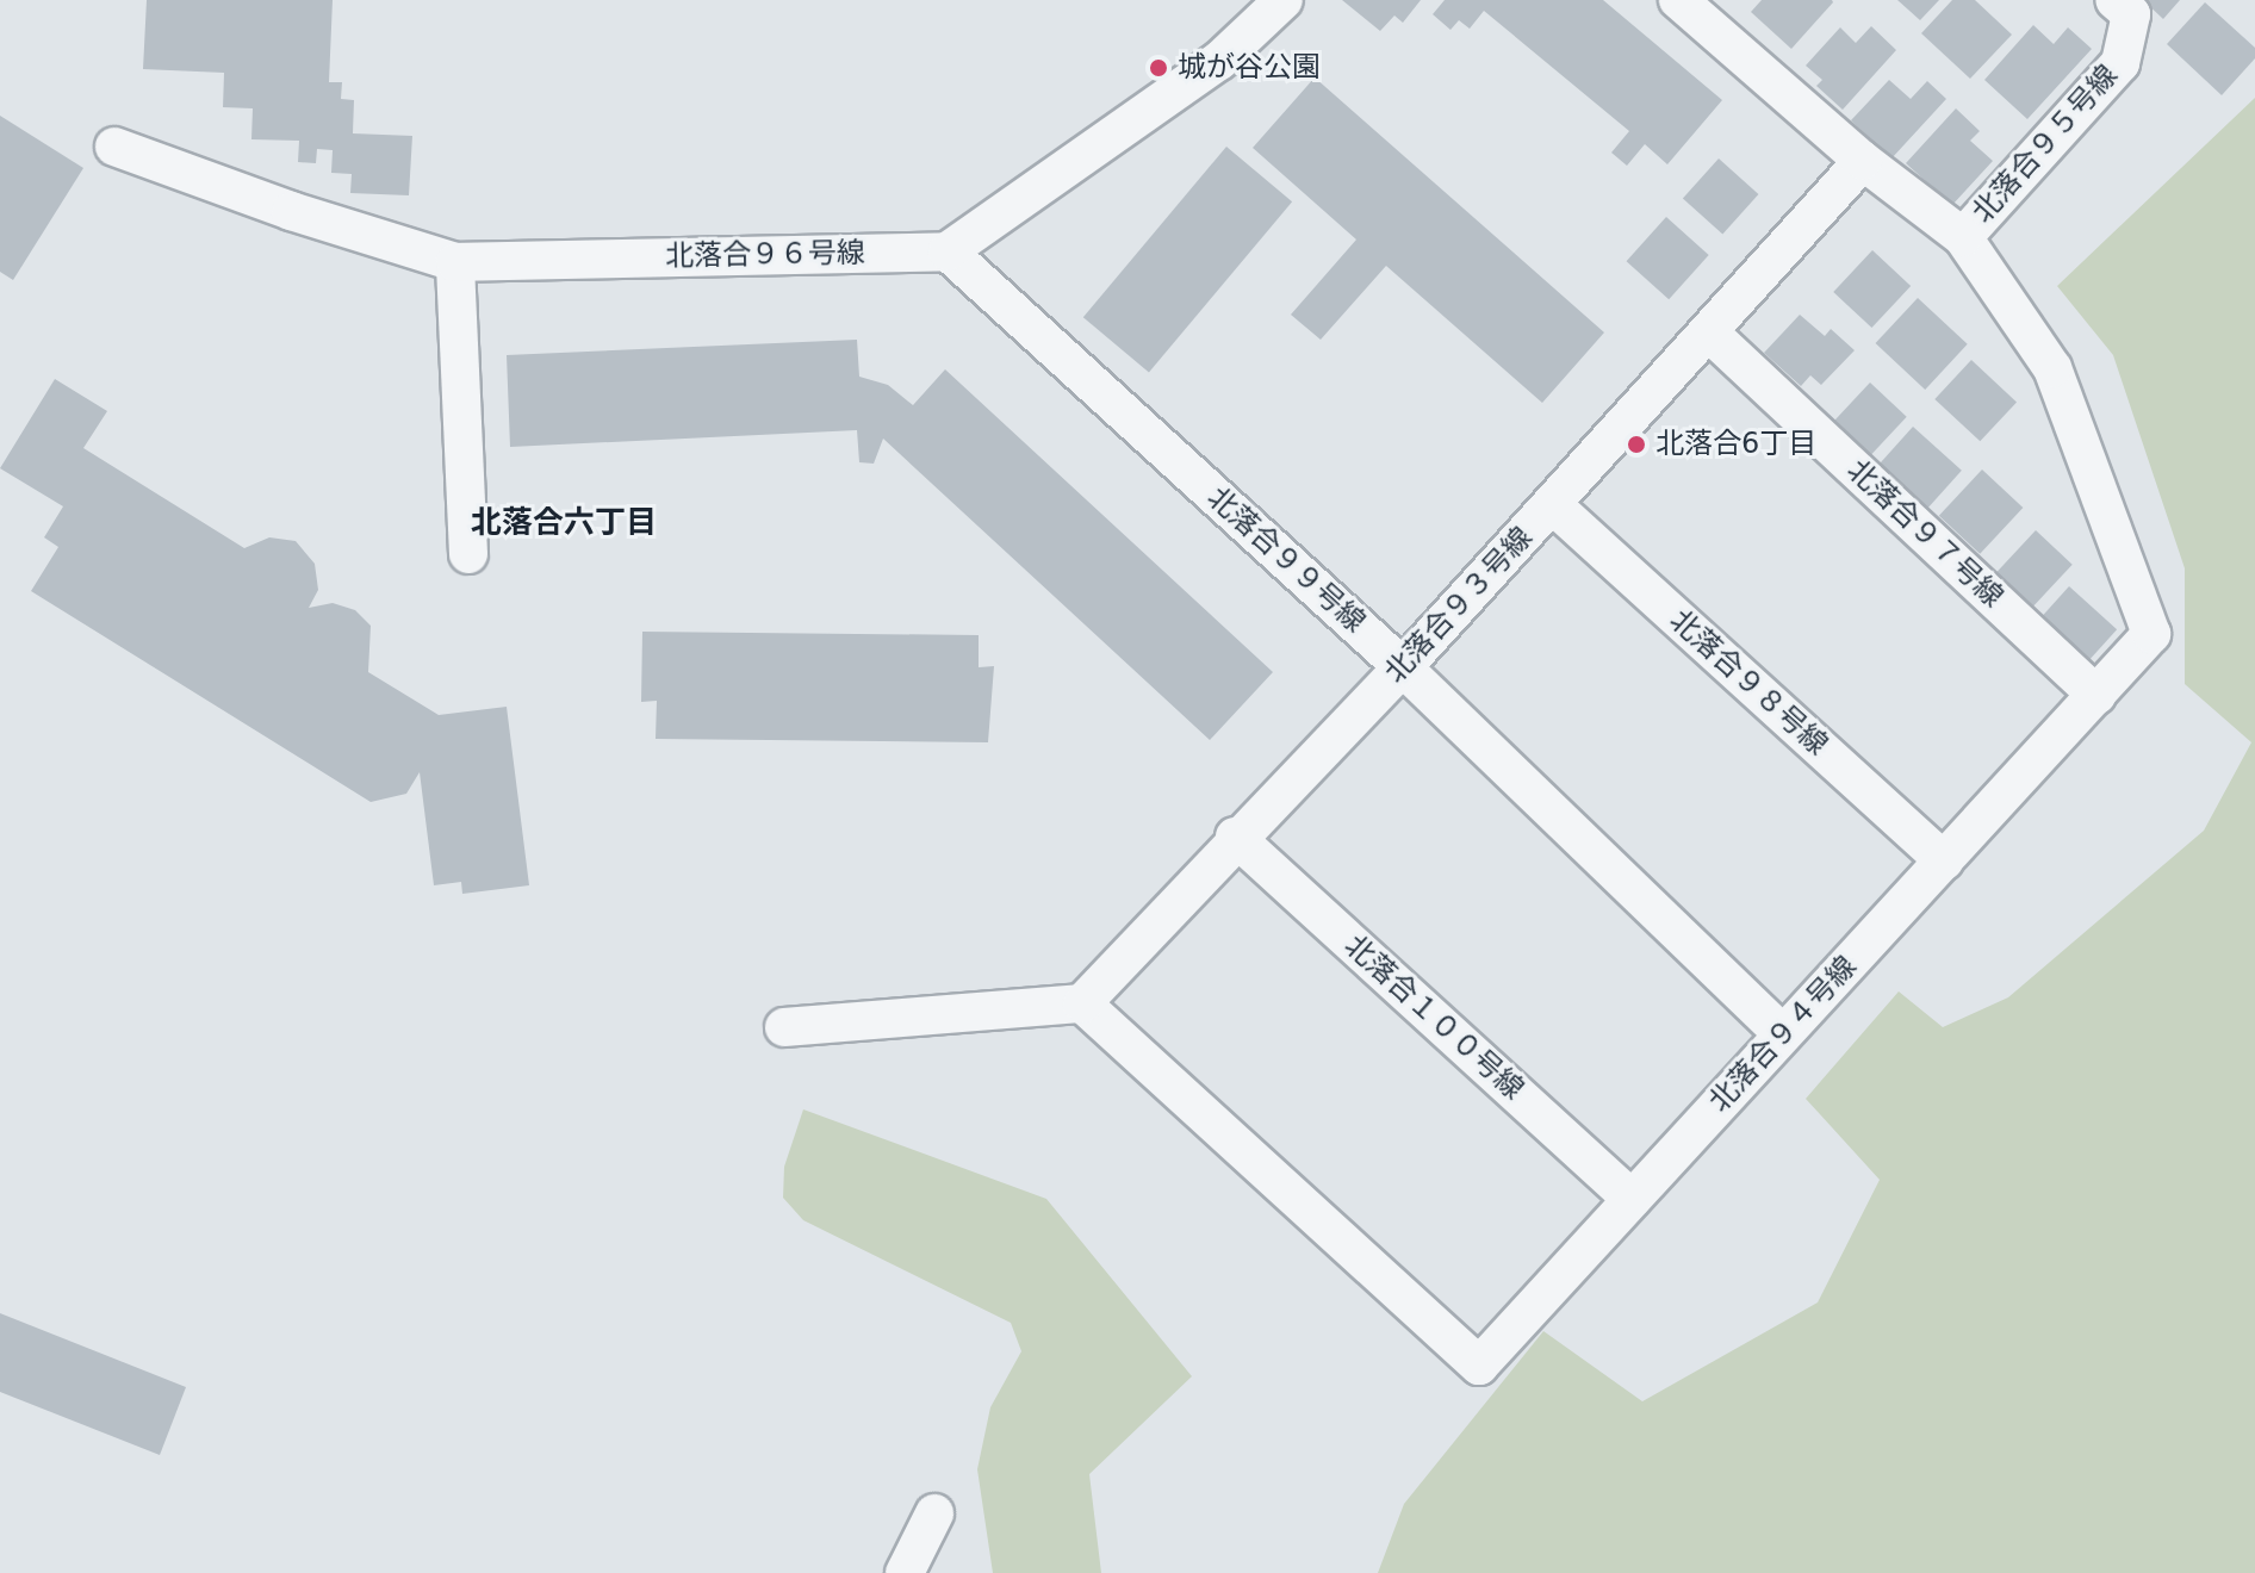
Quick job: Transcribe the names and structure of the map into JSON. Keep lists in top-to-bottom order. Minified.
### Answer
{"streets":{"street":["北落合９５号線","北落合９６号線","北落合９７号線","北落合９９号線","北落合９３号線","北落合９８号線","北落合１００号線","北落合９４号線"]},"crossings":[["北落合９５号線","北落合９４号線"],["北落合９６号線","北落合９９号線"],["北落合９７号線","北落合９３号線"],["北落合９７号線","北落合９４号線"],["北落合９９号線","北落合９３号線"],["北落合９９号線","北落合９４号線"],["北落合９３号線","北落合９８号線"],["北落合９３号線","北落合１００号線"],["北落合９３号線","北落合９４号線"],["北落合９８号線","北落合９４号線"],["北落合１００号線","北落合９４号線"]],"districts":["北落合六丁目"],"places":["城が谷公園","北落合6丁目"]}
